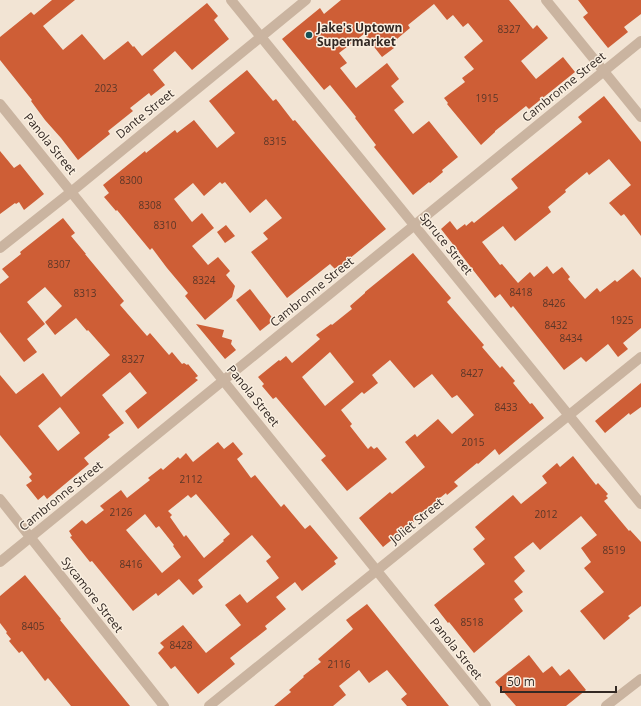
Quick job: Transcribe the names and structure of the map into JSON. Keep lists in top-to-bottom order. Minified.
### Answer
{"streets":{"street":["Cambronne Street","Dante Street","Panola Street","Spruce Street","Joliet Street","Sycamore Street"]},"crossings":[["Cambronne Street","Panola Street"],["Cambronne Street","Spruce Street"],["Cambronne Street","Sycamore Street"],["Dante Street","Panola Street"],["Dante Street","Spruce Street"],["Panola Street","Joliet Street"],["Spruce Street","Joliet Street"]],"places":["Jake's Uptown Supermarket"],"house_numbers":["8327","2023","1915","8315","8300","8308","8310","8307","8324","8418","8313","8426","1925","8432","8434","8327","8427","8433","2015","2112","2126","2012","8519","8416","8518","8405","8428","2116"],"scale_bar":"50 m"}
